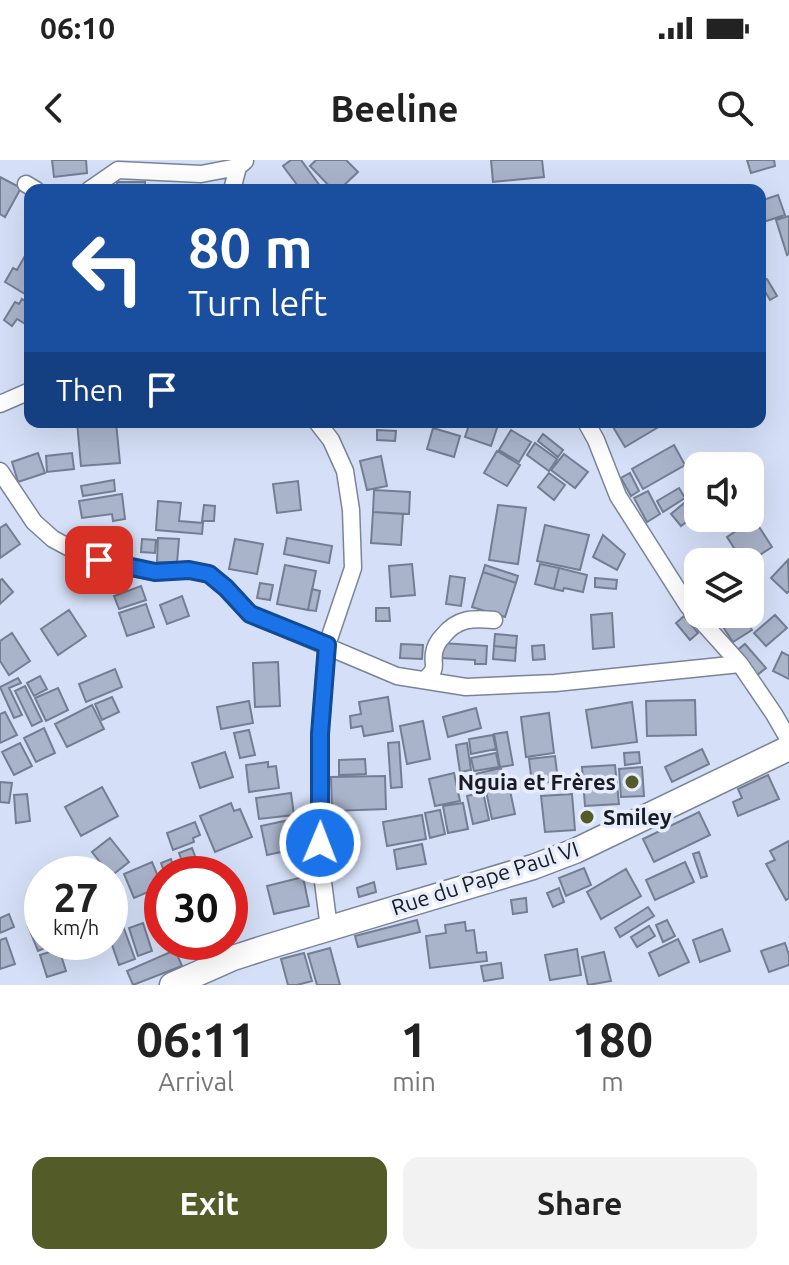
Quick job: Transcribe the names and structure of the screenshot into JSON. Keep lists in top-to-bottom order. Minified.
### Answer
{"streets":{"street":["Rue du Pape Paul VI"]},"places":["Nguia et Frères","Smiley"],"page":{"status":"06:10","header":"Beeline","turn":["80 m","Turn left"],"then":"Then","speed":"27 km/h","limit":"30","eta":["06:11","Arrival","1","min","180","m"],"buttons":["Exit","Share"]}}
